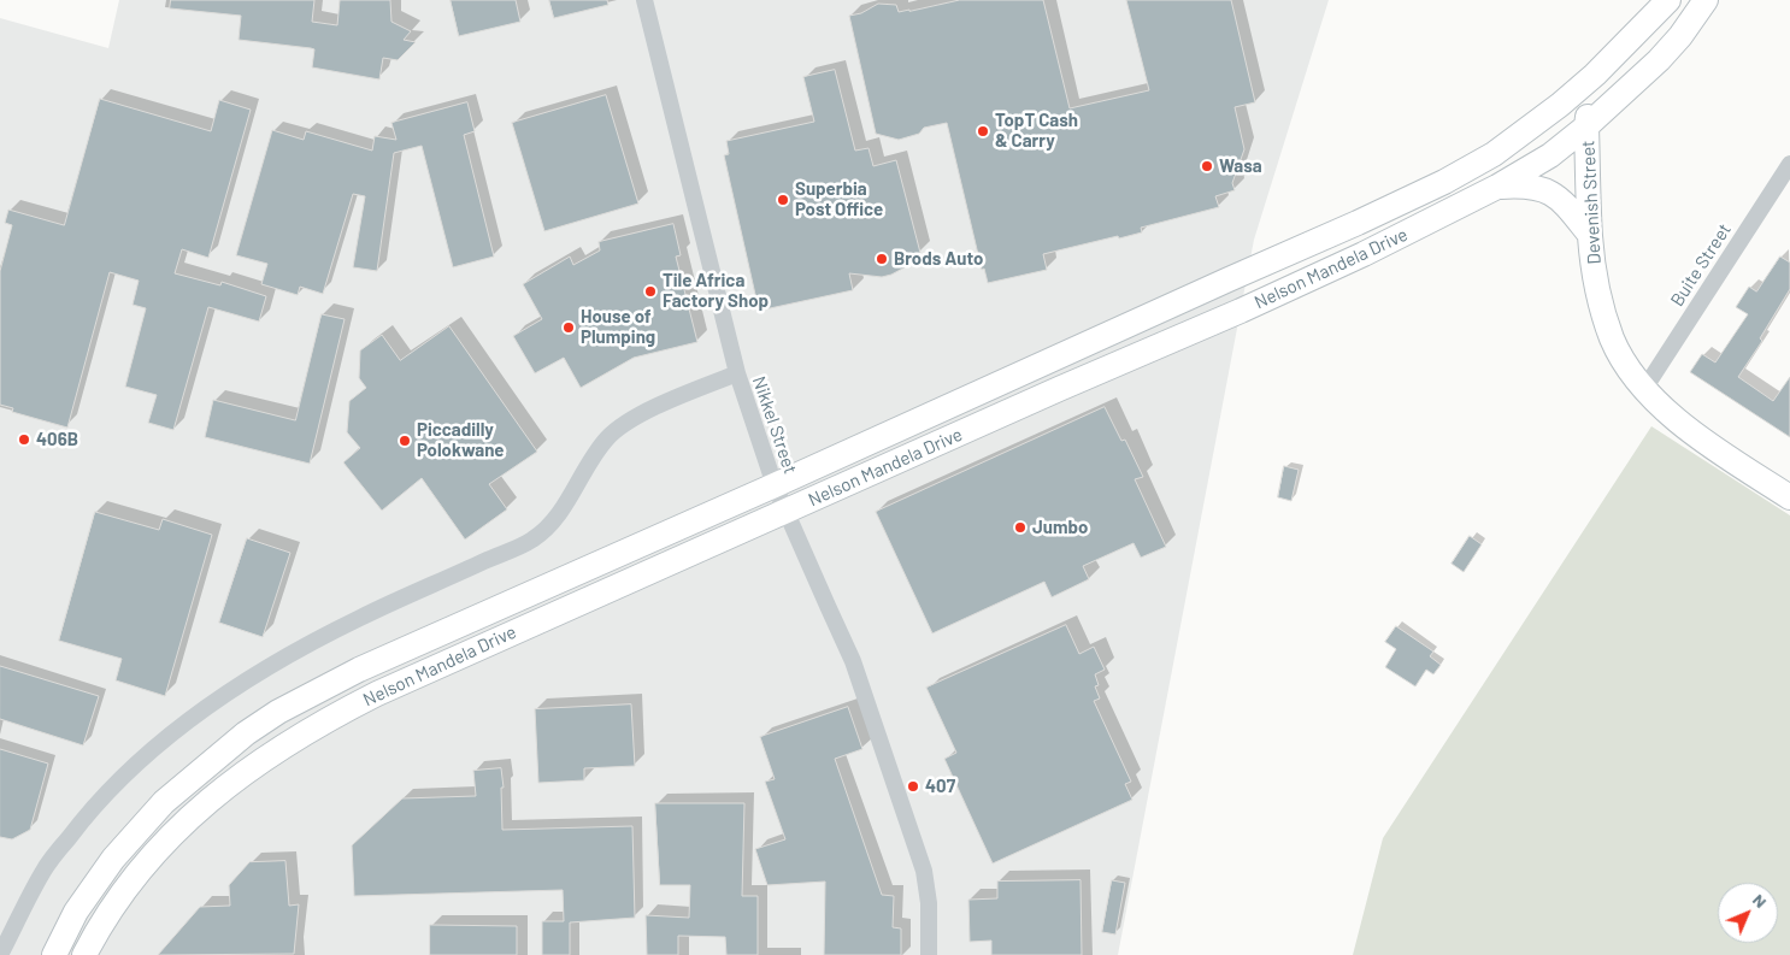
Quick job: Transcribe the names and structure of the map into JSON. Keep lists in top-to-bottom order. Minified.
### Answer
{"streets":{"main road":["Devenish Street","Nelson Mandela Drive"],"street":["Buite Street","Nikkel Street"]},"crossings":[["Devenish Street","Buite Street"],["Devenish Street","Nelson Mandela Drive"],["Nelson Mandela Drive","Nikkel Street"]],"places":["TopT Cash & Carry","Wasa","Superbia Post Office","Brods Auto","Tile Africa Factory Shop","House of Plumping","406B","Piccadilly Polokwane","Jumbo","407"],"north":"top right"}
